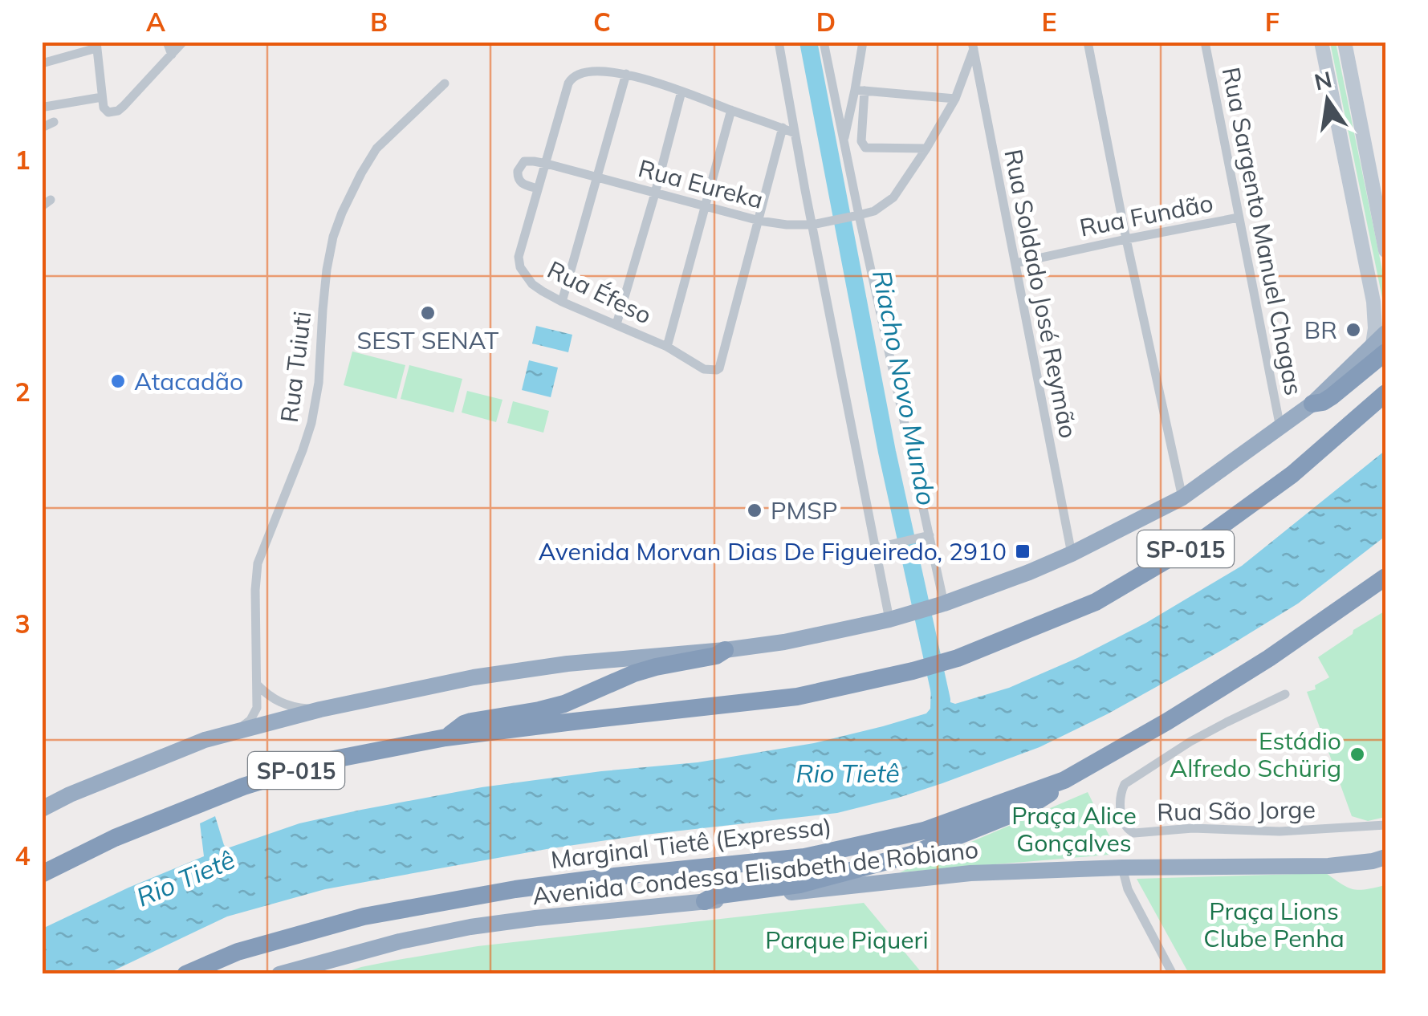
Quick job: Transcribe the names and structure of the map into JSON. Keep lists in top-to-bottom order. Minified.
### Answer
{"streets":{"highway":["SP-015","Marginal Tietê (Expressa)","Avenida Condessa Elisabeth de Robiano"],"street":["Rua Eureka","Rua Fundão","Rua Sargento Manuel Chagas","Rua Éfeso","Rua Soldado José Reymão","Rua Tuiuti","Rua São Jorge"]},"crossings":[["Rua Eureka","Rua Éfeso"],["Rua Eureka","Rua Soldado José Reymão"],["Rua Fundão","Rua Sargento Manuel Chagas"],["Rua Fundão","Rua Soldado José Reymão"]],"water":["Riacho Novo Mundo","Rio Tietê"],"parks":["Praça Alice Gonçalves","Praça Lions Clube Penha","Parque Piqueri"],"places":{"other":["SEST SENAT","BR","Atacadão","PMSP","Estádio Alfredo Schürig"],"transit":["Avenida Morvan Dias De Figueiredo, 2910"]},"north":"top","grid":{"columns":["A","B","C","D","E","F"],"rows":["1","2","3","4"]}}
